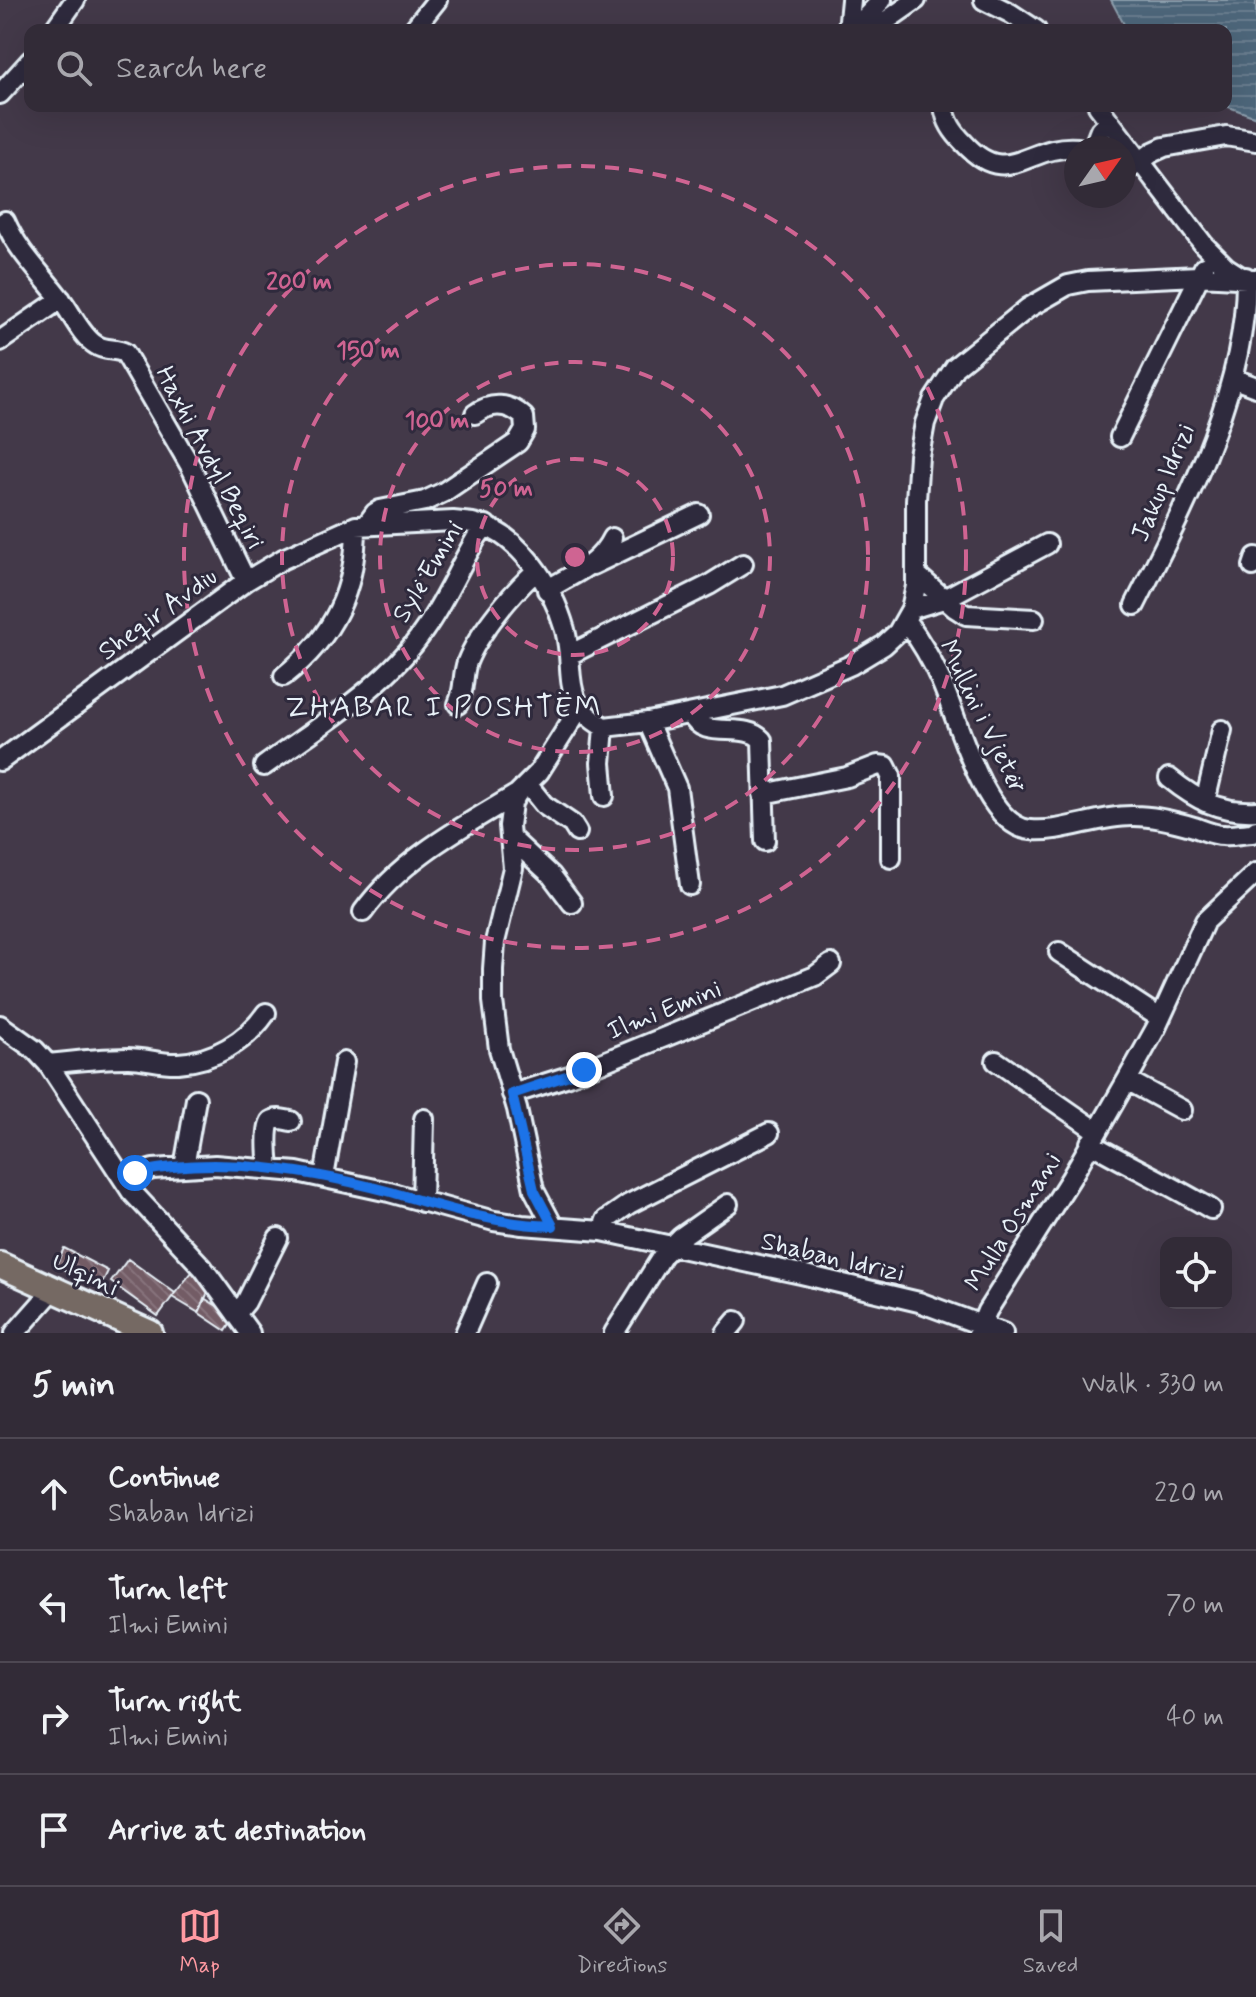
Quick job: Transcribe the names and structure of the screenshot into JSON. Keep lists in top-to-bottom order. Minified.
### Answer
{"streets":{"main road":["Ulqini"],"street":["Haxhi Avdyl Beqiri","Jakup Idrizi","Sylë Emini","Sheqir Avdiu","Mullini i Vjetër","Ilmi Emini","Mulla Osmani","Shaban Idrizi"]},"crossings":[["Haxhi Avdyl Beqiri","Sheqir Avdiu"],["Sylë Emini","Sheqir Avdiu"],["Mulla Osmani","Shaban Idrizi"]],"districts":["ZHABAR I POSHTËM"],"north":"top right","page":{"search":"Search here","heading":["5 min","Walk · 330 m"],"list":[["Continue","Shaban Idrizi","220 m"],["Turn left","Ilmi Emini","70 m"],["Turn right","Ilmi Emini","40 m"],"Arrive at destination"],"nav":["Map","Directions","Saved"]},"rings":["200 m","150 m","100 m","50 m"]}
